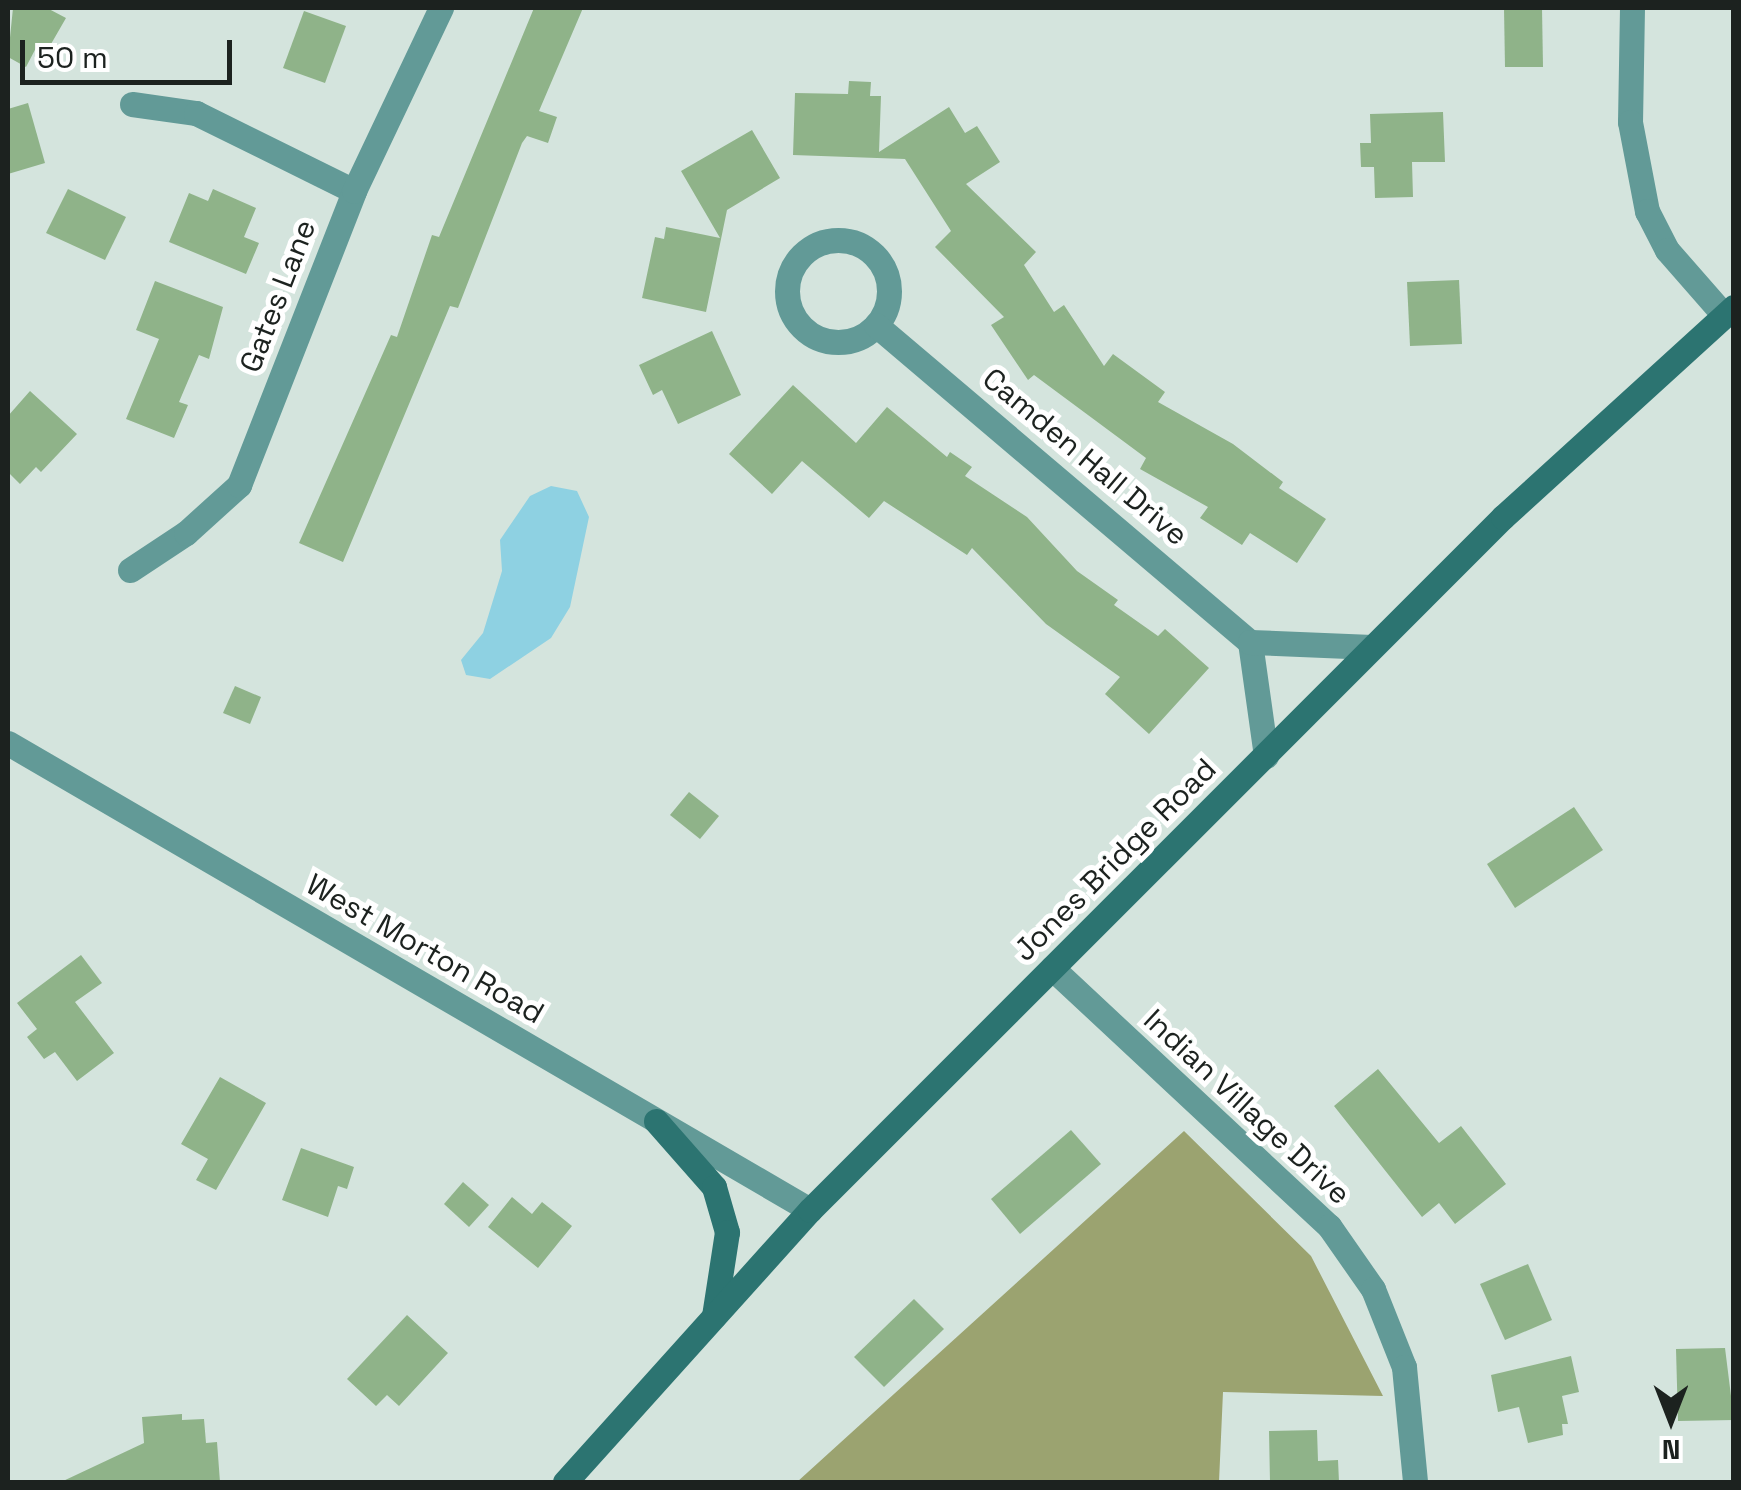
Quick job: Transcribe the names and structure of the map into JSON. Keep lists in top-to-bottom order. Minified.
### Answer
{"streets":{"main road":["Jones Bridge Road"],"street":["Gates Lane","Camden Hall Drive","West Morton Road","Indian Village Drive"]},"crossings":[["Jones Bridge Road","West Morton Road"],["Jones Bridge Road","Indian Village Drive"]],"scale_bar":"50 m","north":"bottom"}
